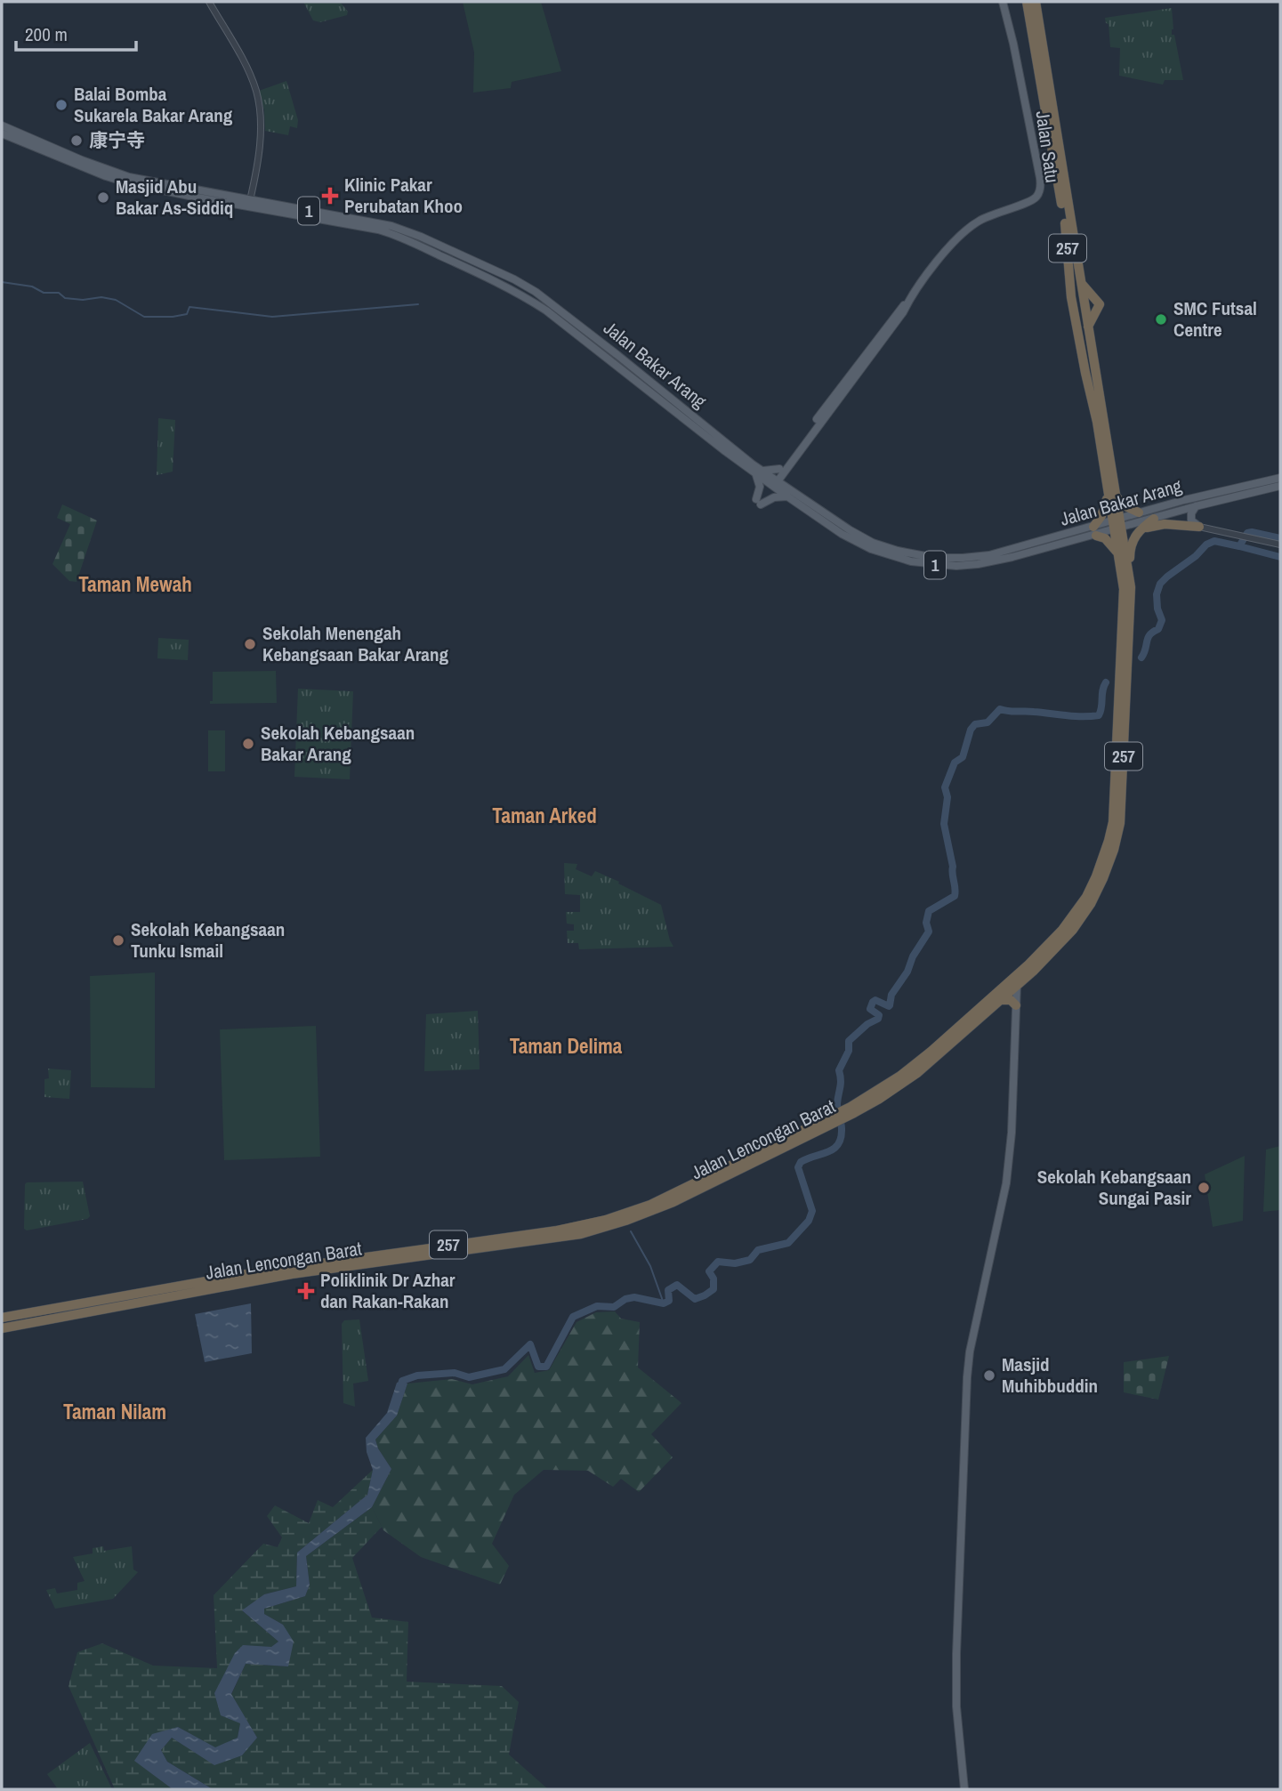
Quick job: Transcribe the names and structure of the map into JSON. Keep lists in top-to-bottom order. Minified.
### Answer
{"streets":{"highway":["257","Jalan Lencongan Barat"],"main road":["Jalan Satu","1","Jalan Bakar Arang"]},"crossings":[["Jalan Satu","Jalan Bakar Arang"],["257","Jalan Bakar Arang"],["257","Jalan Lencongan Barat"],["Jalan Bakar Arang","Jalan Lencongan Barat"]],"districts":["Taman Mewah","Taman Arked","Taman Delima","Taman Nilam"],"places":{"other":["Balai Bomba Sukarela Bakar Arang","康宁寺","Masjid Abu Bakar As-Siddiq","SMC Futsal Centre","Sekolah Menengah Kebangsaan Bakar Arang","Sekolah Kebangsaan Bakar Arang","Sekolah Kebangsaan Tunku Ismail","Sekolah Kebangsaan Sungai Pasir","Masjid Muhibbuddin"],"health":["Klinic Pakar Perubatan Khoo","Poliklinik Dr Azhar dan Rakan-Rakan"]},"scale_bar":"200 m"}
